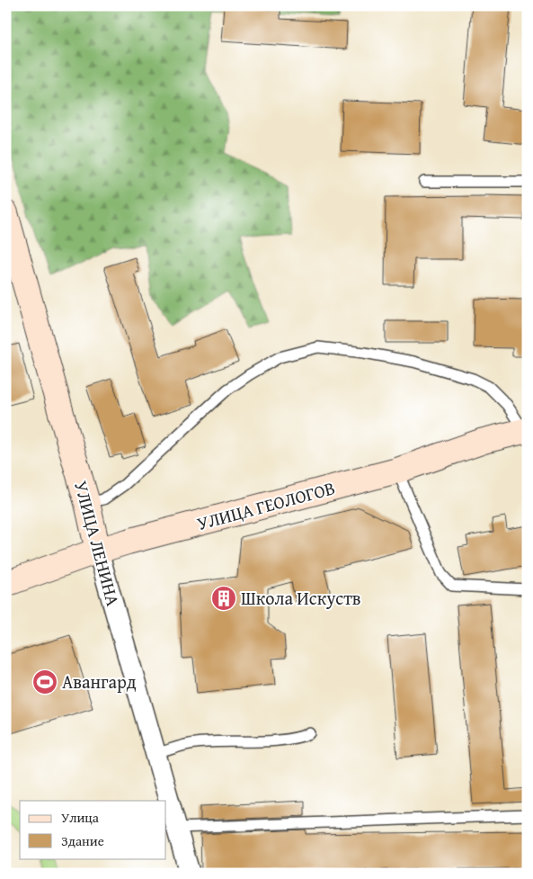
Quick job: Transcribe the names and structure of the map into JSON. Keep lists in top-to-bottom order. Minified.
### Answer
{"streets":{"street":["УЛИЦА ГЕОЛОГОВ","УЛИЦА ЛЕНИНА"]},"crossings":[["УЛИЦА ГЕОЛОГОВ","УЛИЦА ЛЕНИНА"]],"places":{"building":["Школа Искуств"],"sports":["Авангард"]},"legend":["Улица","Здание"]}
